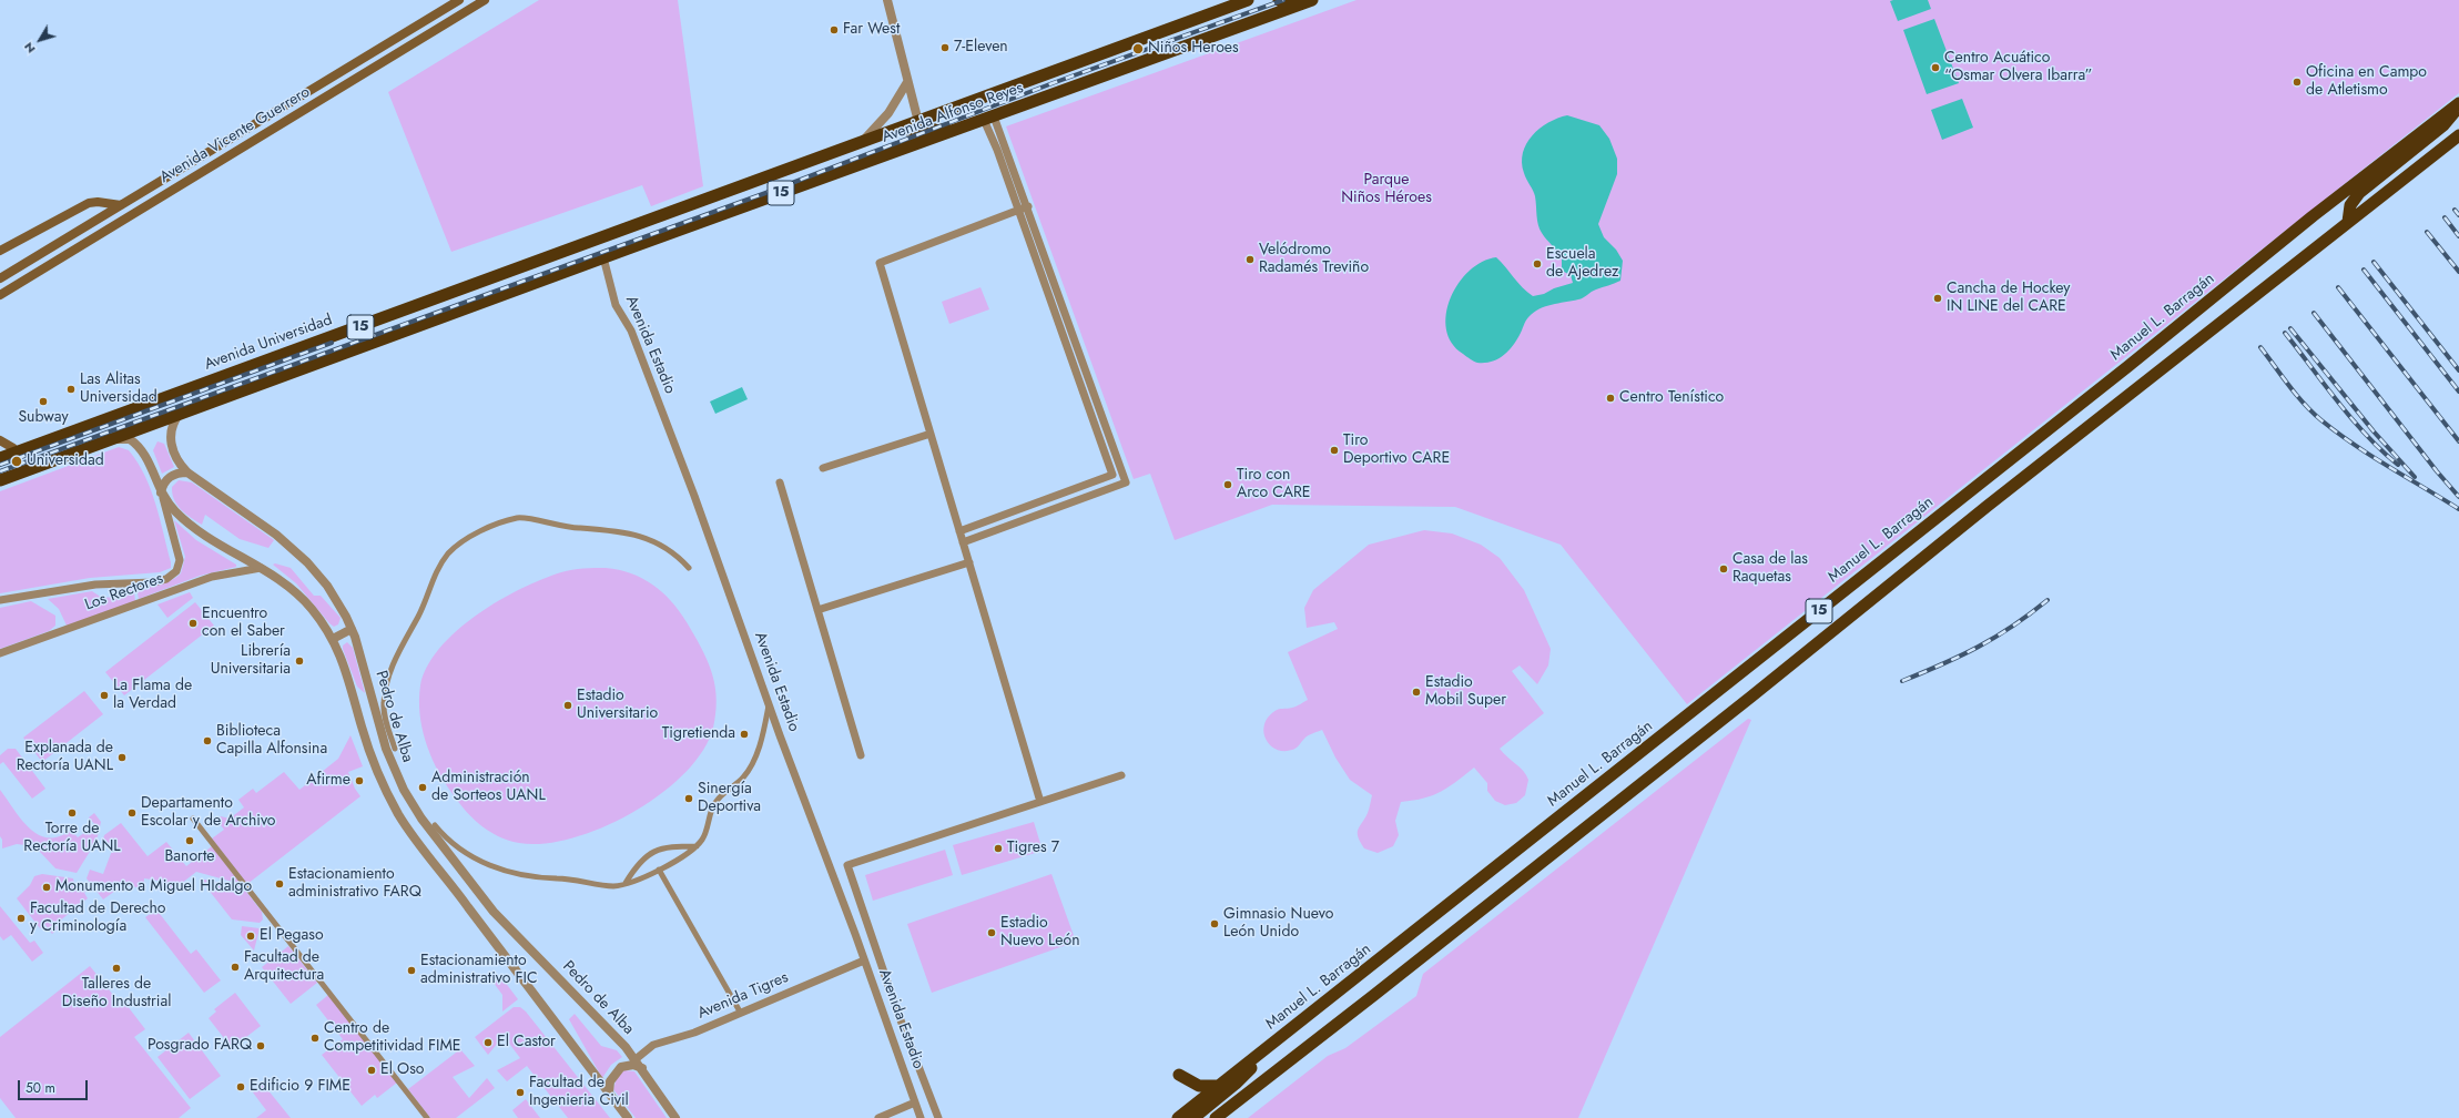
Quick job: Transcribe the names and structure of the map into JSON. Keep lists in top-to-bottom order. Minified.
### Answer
{"streets":{"highway":["Avenida Alfonso Reyes","15","Manuel L. Barragán","Avenida Universidad"],"main road":["Avenida Vicente Guerrero"],"street":["Avenida Estadio","Los Rectores","Pedro de Alba","Avenida Tigres"]},"crossings":[["Avenida Alfonso Reyes","15"],["Avenida Alfonso Reyes","Avenida Universidad"],["Avenida Alfonso Reyes","Avenida Estadio"],["15","Avenida Estadio"],["15","Pedro de Alba"],["Avenida Estadio","Avenida Tigres"],["Los Rectores","Pedro de Alba"],["Pedro de Alba","Avenida Tigres"]],"parks":["Parque Niños Héroes"],"places":["Far West","7-Eleven","Niños Heroes","Centro Acuático “Osmar Olvera Ibarra”","Oficina en Campo de Atletismo","Velódromo Radamés Treviño","Escuela de Ajedrez","Cancha de Hockey IN LINE del CARE","Las Alitas Universidad","Centro Tenístico","Subway","Tiro Deportivo CARE","Universidad","Tiro con Arco CARE","Casa de las Raquetas","Encuentro con el Saber","Librería Universitaria","Estadio Mobil Super","La Flama de la Verdad","Estadio Universitario","Tigretienda","Biblioteca Capilla Alfonsina","Explanada de Rectoría UANL","Afirme","Administración de Sorteos UANL","Sinergía Deportiva","Torre de Rectoría UANL","Departamento Escolar y de Archivo","Banorte","Tigres 7","Estacionamiento administrativo FARQ","Monumento a Miguel HIdalgo","Facultad de Derecho y Criminología","Gimnasio Nuevo León Unido","Estadio Nuevo León","El Pegaso","Facultad de Arquitectura","Talleres de Diseño Industrial","Estacionamiento administrativo FIC","Centro de Competitividad FIME","El Castor","Posgrado FARQ","El Oso","Edificio 9 FIME","Facultad de Ingenieria Civil"],"scale_bar":"50 m","north":"bottom left"}
